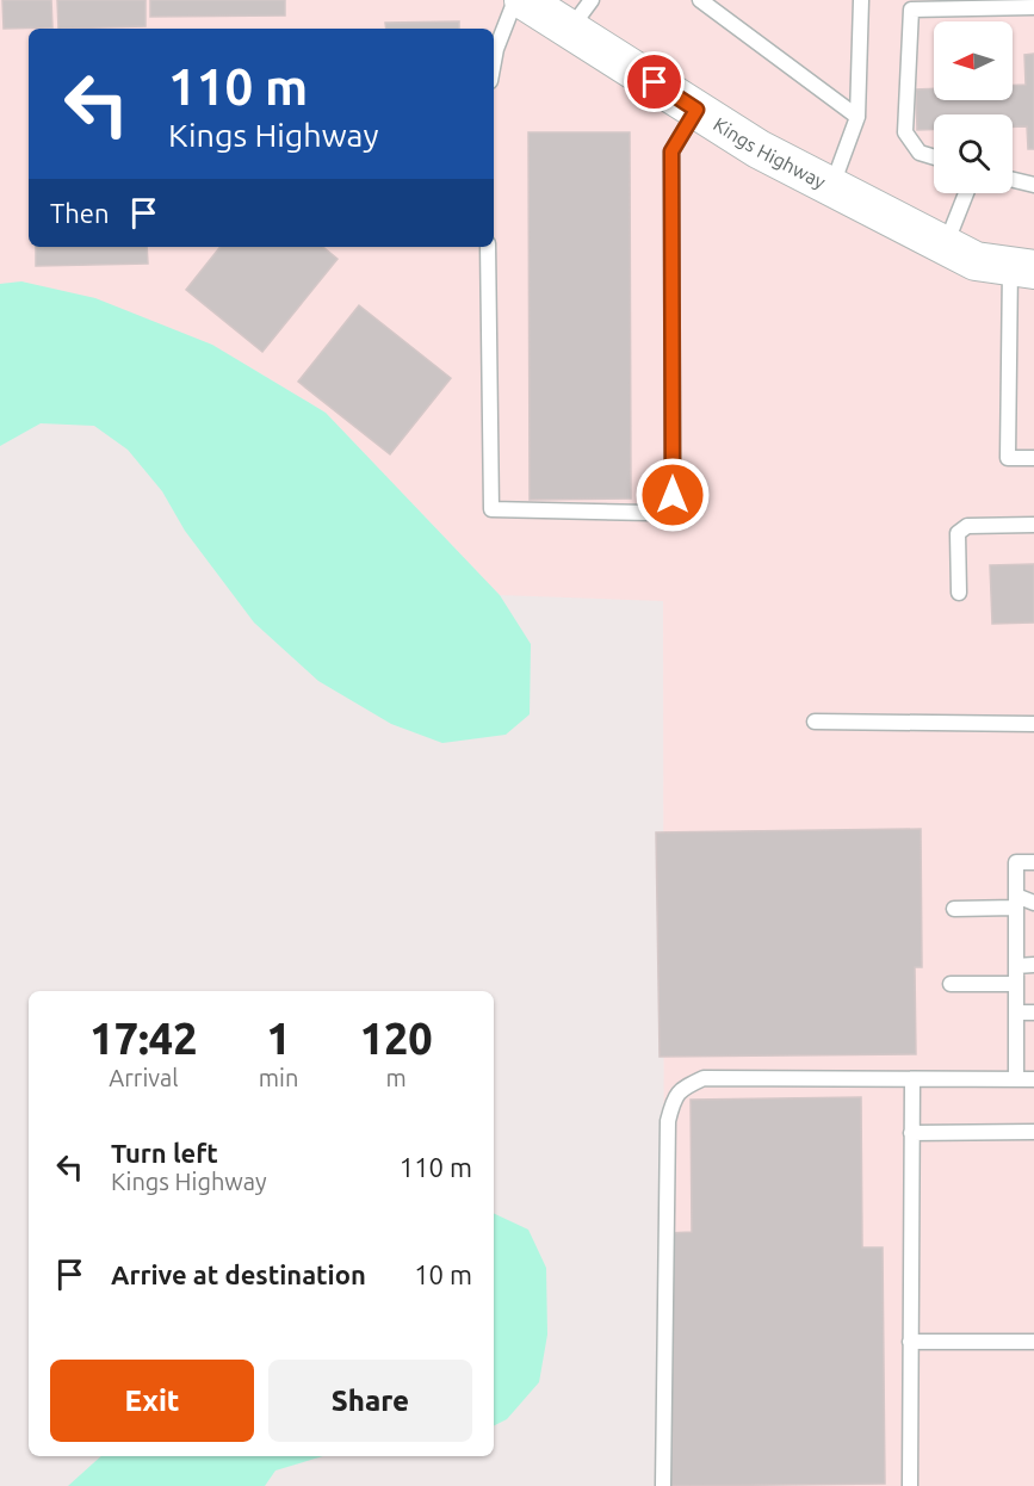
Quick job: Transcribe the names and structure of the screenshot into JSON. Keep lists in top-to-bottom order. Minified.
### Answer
{"streets":{"street":["Kings Highway"]},"north":"left","page":{"turn":["110 m","Kings Highway"],"then":"Then","eta":["17:42","Arrival","1","min","120","m"],"list":[{"name":"Turn left","note":"Kings Highway","value":"110 m"},{"name":"Arrive at destination","value":"10 m"}],"buttons":["Exit","Share"]}}
